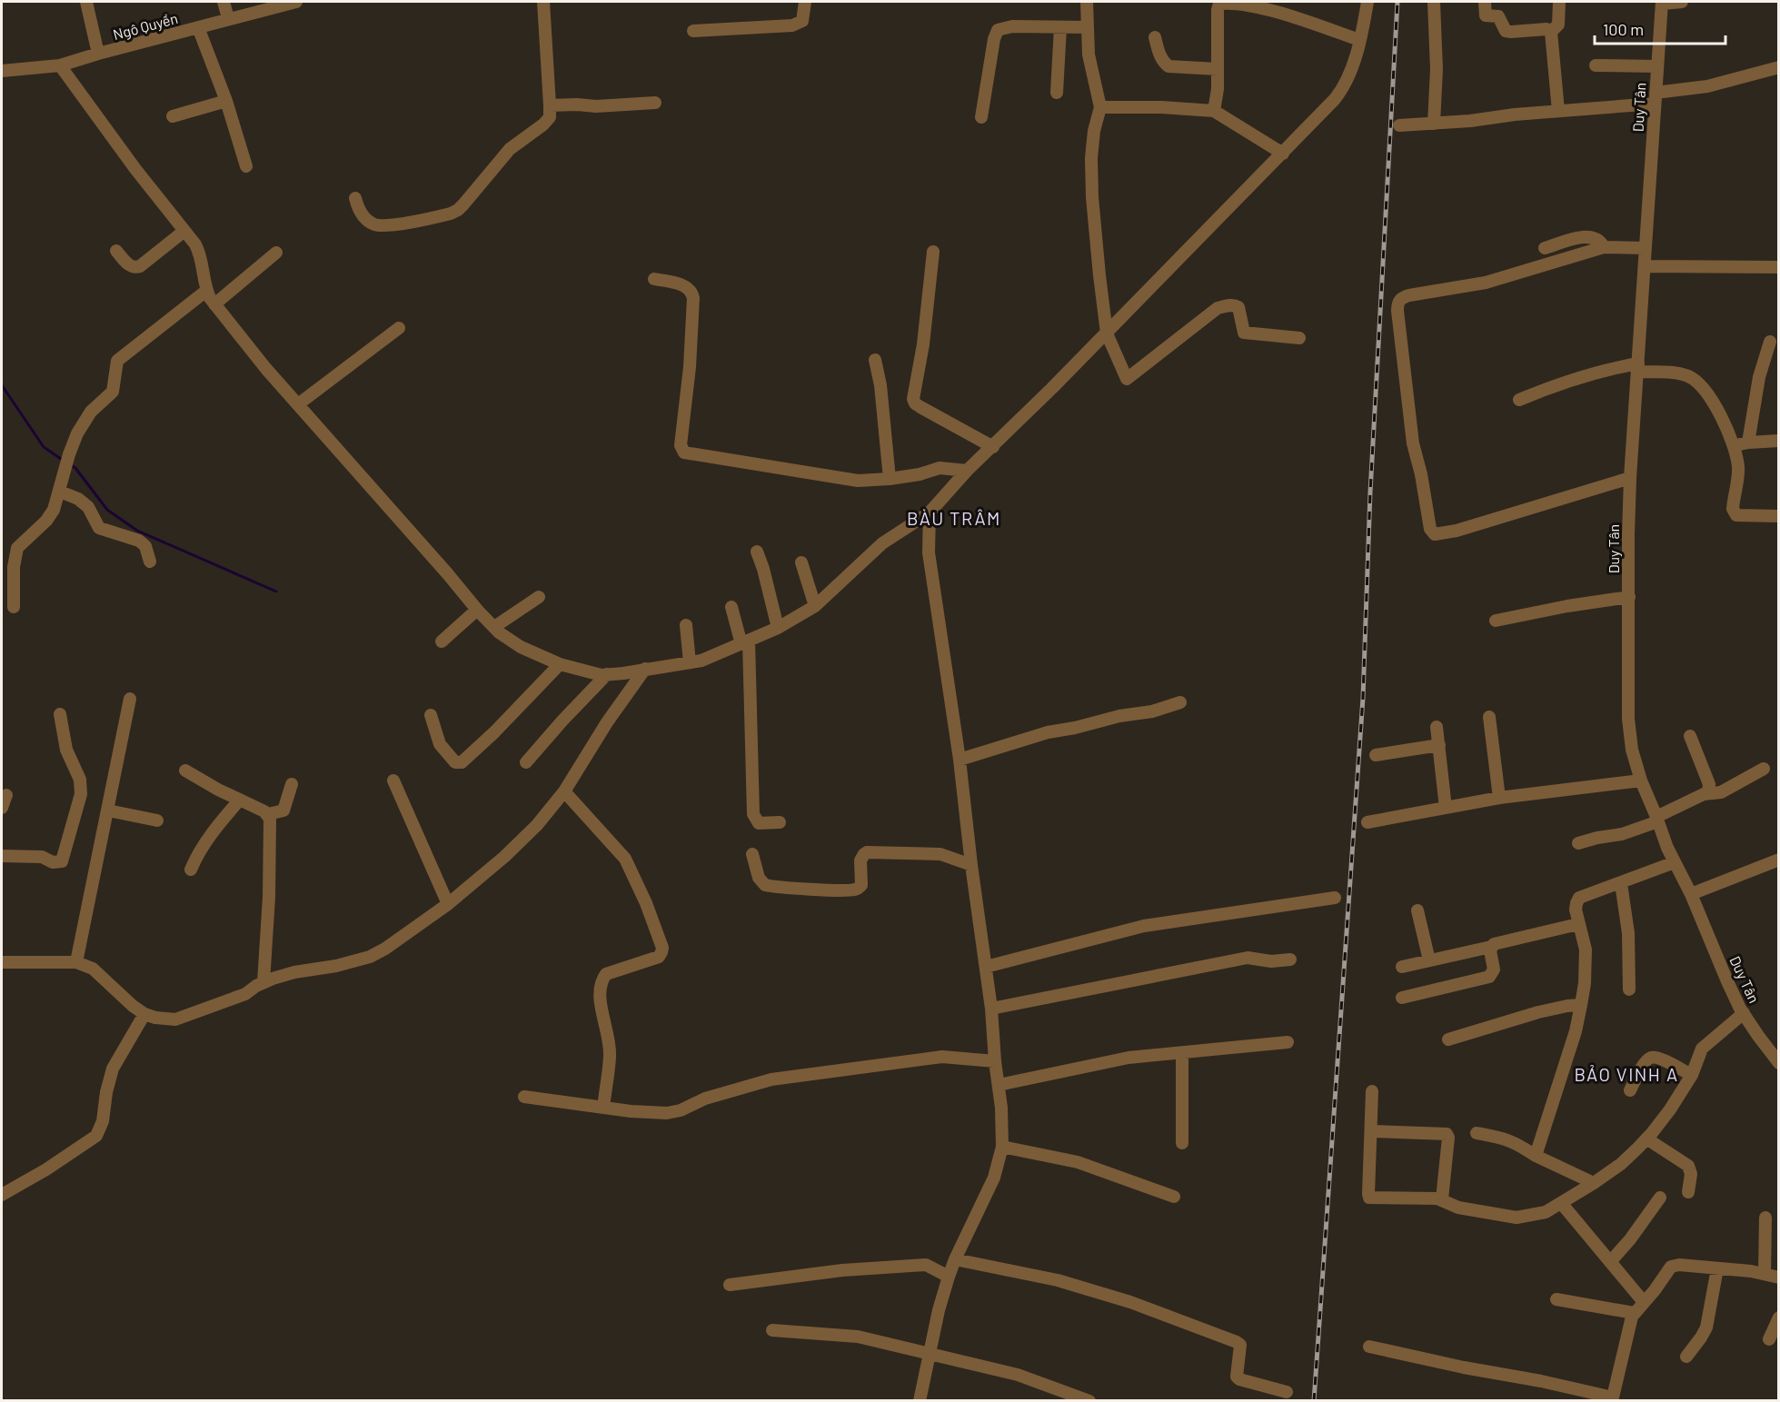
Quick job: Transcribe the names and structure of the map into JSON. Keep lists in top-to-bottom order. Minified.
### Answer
{"streets":{"street":["Ngô Quyền","Duy Tân"]},"districts":["BÀU TRÂM","BẢO VINH A"],"scale_bar":"100 m"}
